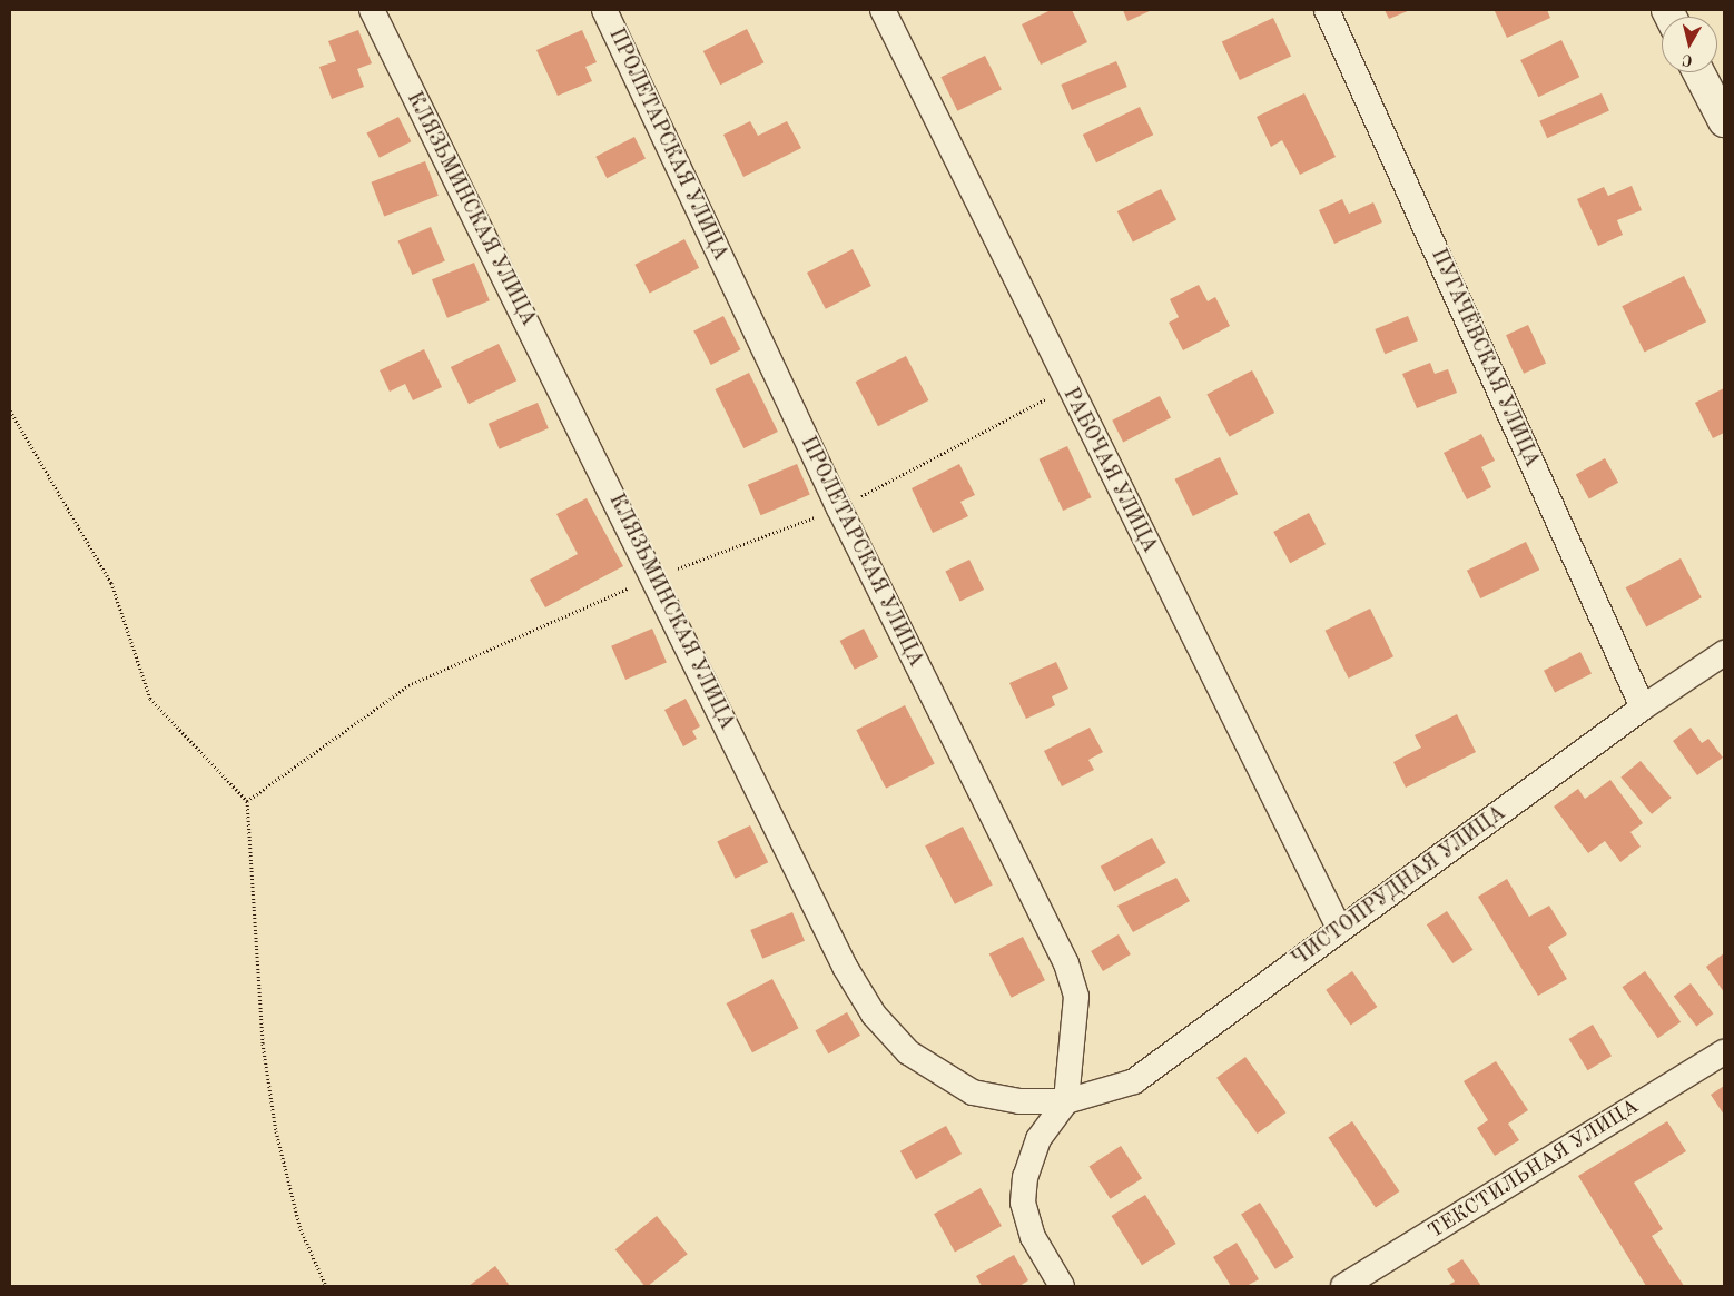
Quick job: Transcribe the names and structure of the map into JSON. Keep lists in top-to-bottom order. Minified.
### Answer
{"streets":{"street":["ПРОЛЕТАРСКАЯ УЛИЦА","КЛЯЗЬМИНСКАЯ УЛИЦА","ПУГАЧЁВСКАЯ УЛИЦА","РАБОЧАЯ УЛИЦА","ЧИСТОПРУДНАЯ УЛИЦА","ТЕКСТИЛЬНАЯ УЛИЦА"]},"crossings":[["ПРОЛЕТАРСКАЯ УЛИЦА","КЛЯЗЬМИНСКАЯ УЛИЦА"],["ПРОЛЕТАРСКАЯ УЛИЦА","ЧИСТОПРУДНАЯ УЛИЦА"],["КЛЯЗЬМИНСКАЯ УЛИЦА","ЧИСТОПРУДНАЯ УЛИЦА"],["ПУГАЧЁВСКАЯ УЛИЦА","ЧИСТОПРУДНАЯ УЛИЦА"],["РАБОЧАЯ УЛИЦА","ЧИСТОПРУДНАЯ УЛИЦА"]],"north":"bottom"}
